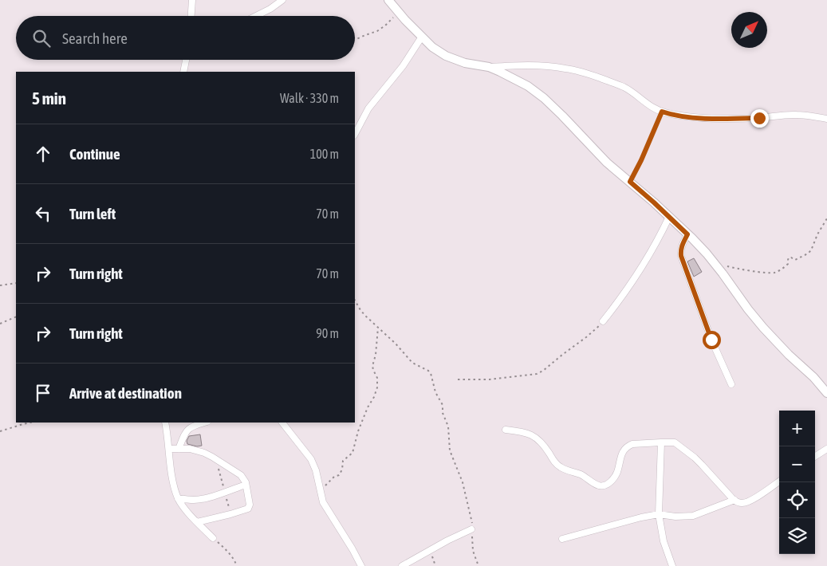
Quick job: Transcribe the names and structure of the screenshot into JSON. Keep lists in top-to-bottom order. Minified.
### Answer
{"north":"top right","page":{"search":"Search here","heading":["5 min","Walk · 330 m"],"list":[["Continue","100 m"],["Turn left","70 m"],["Turn right","70 m"],["Turn right","90 m"],"Arrive at destination"],"map_buttons":["+","−"]}}
